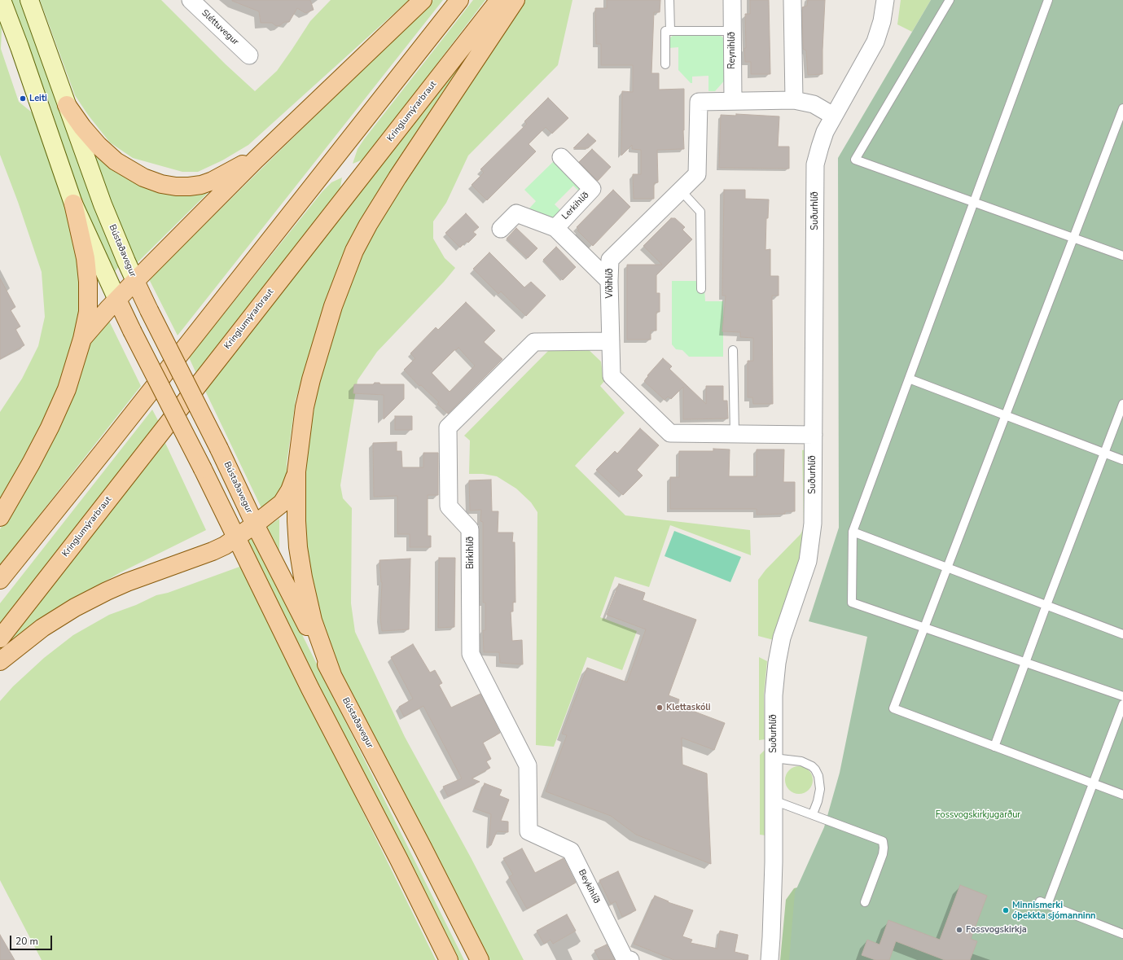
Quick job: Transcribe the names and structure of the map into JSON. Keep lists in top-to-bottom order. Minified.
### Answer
{"streets":{"main road":["Kringlumýrarbraut","Bústaðavegur"],"street":["Sléttuvegur","Reynihlíð","Lerkihlíð","Suðurhlíð","Víðihlíð","Birkihlíð","Beykihlíð"]},"crossings":[["Reynihlíð","Víðihlíð"],["Lerkihlíð","Víðihlíð"],["Suðurhlíð","Víðihlíð"],["Víðihlíð","Birkihlíð"],["Birkihlíð","Beykihlíð"]],"parks":["Fossvogskirkjugarður"],"places":["Leiti","Klettaskóli","Minnismerki óþekkta sjómanninn","Fossvogskirkja"],"scale_bar":"20 m"}
